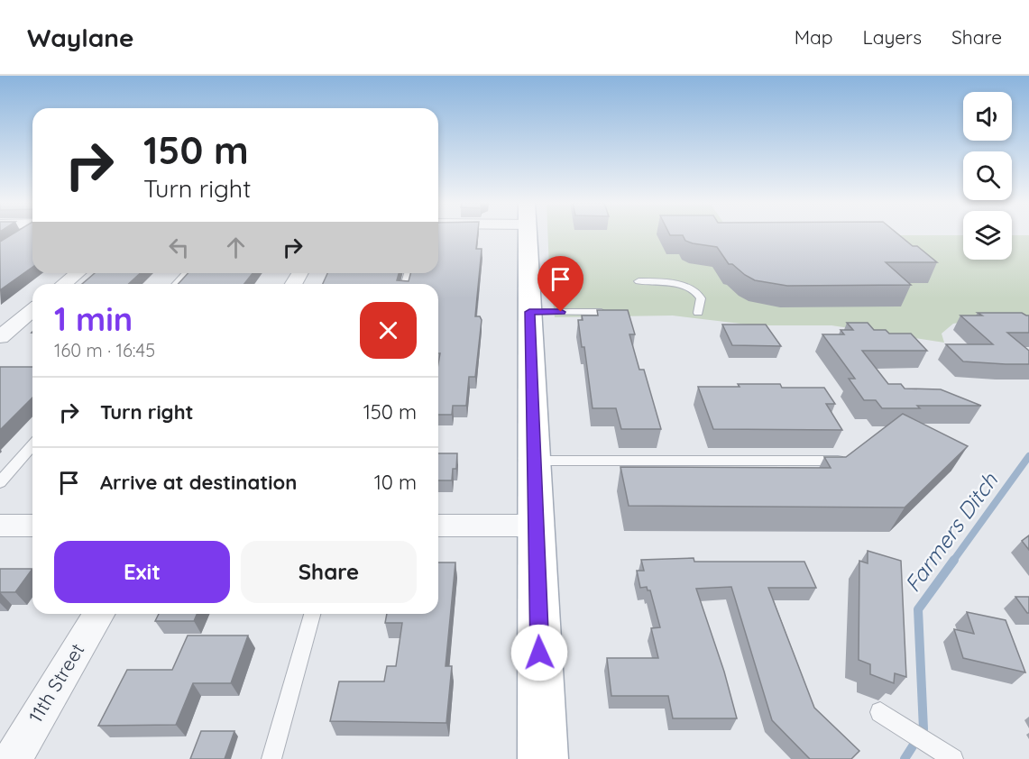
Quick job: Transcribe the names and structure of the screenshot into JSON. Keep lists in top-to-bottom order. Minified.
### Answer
{"streets":{"street":["11th Street"]},"water":["Farmers Ditch"],"page":{"header":"Waylane","nav":["Map","Layers","Share"],"turn":["150 m","Turn right"],"heading":["1 min","160 m · 16:45"],"list":[{"name":"Turn right","value":"150 m"},{"name":"Arrive at destination","value":"10 m"}],"buttons":["Exit","Share"]}}
